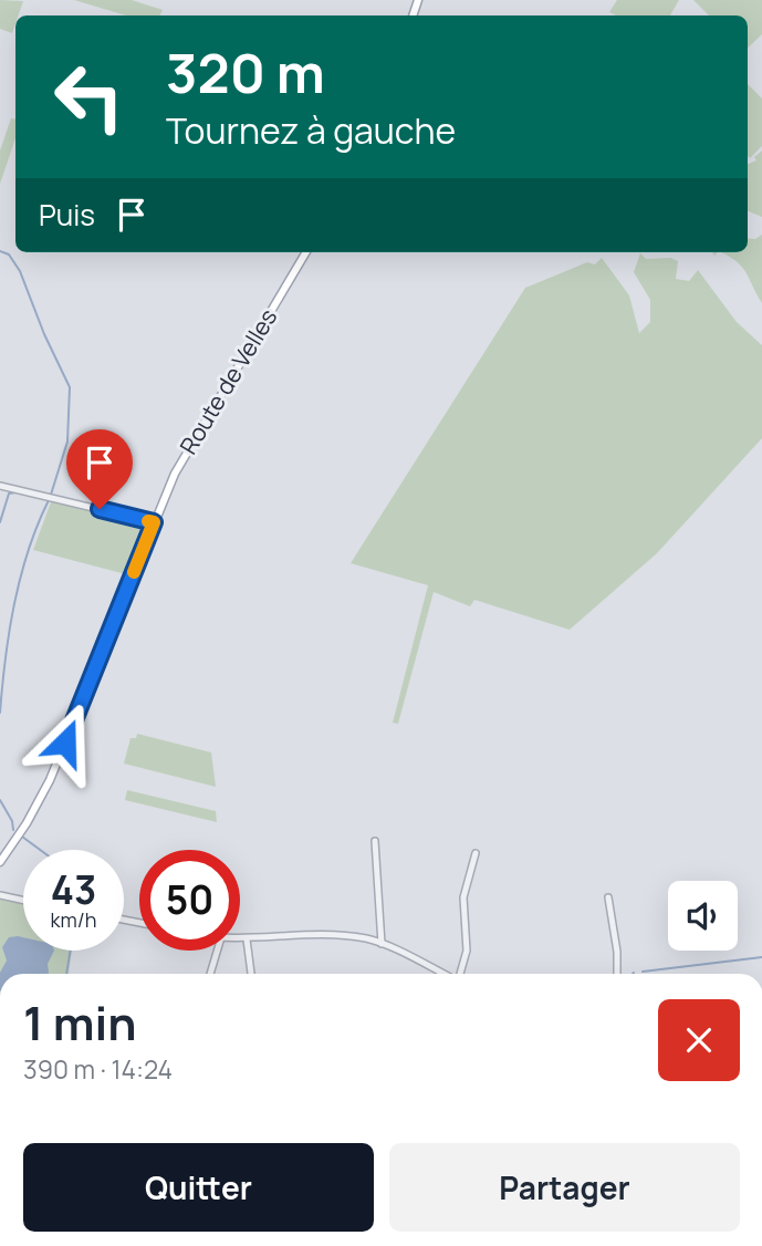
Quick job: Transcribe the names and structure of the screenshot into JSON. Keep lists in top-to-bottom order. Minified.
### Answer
{"streets":{"main road":["Route de Velles"]},"page":{"turn":["320 m","Tournez à gauche"],"then":"Puis","speed":"43 km/h","limit":"50","heading":["1 min","390 m · 14:24"],"buttons":["Quitter","Partager"]}}
